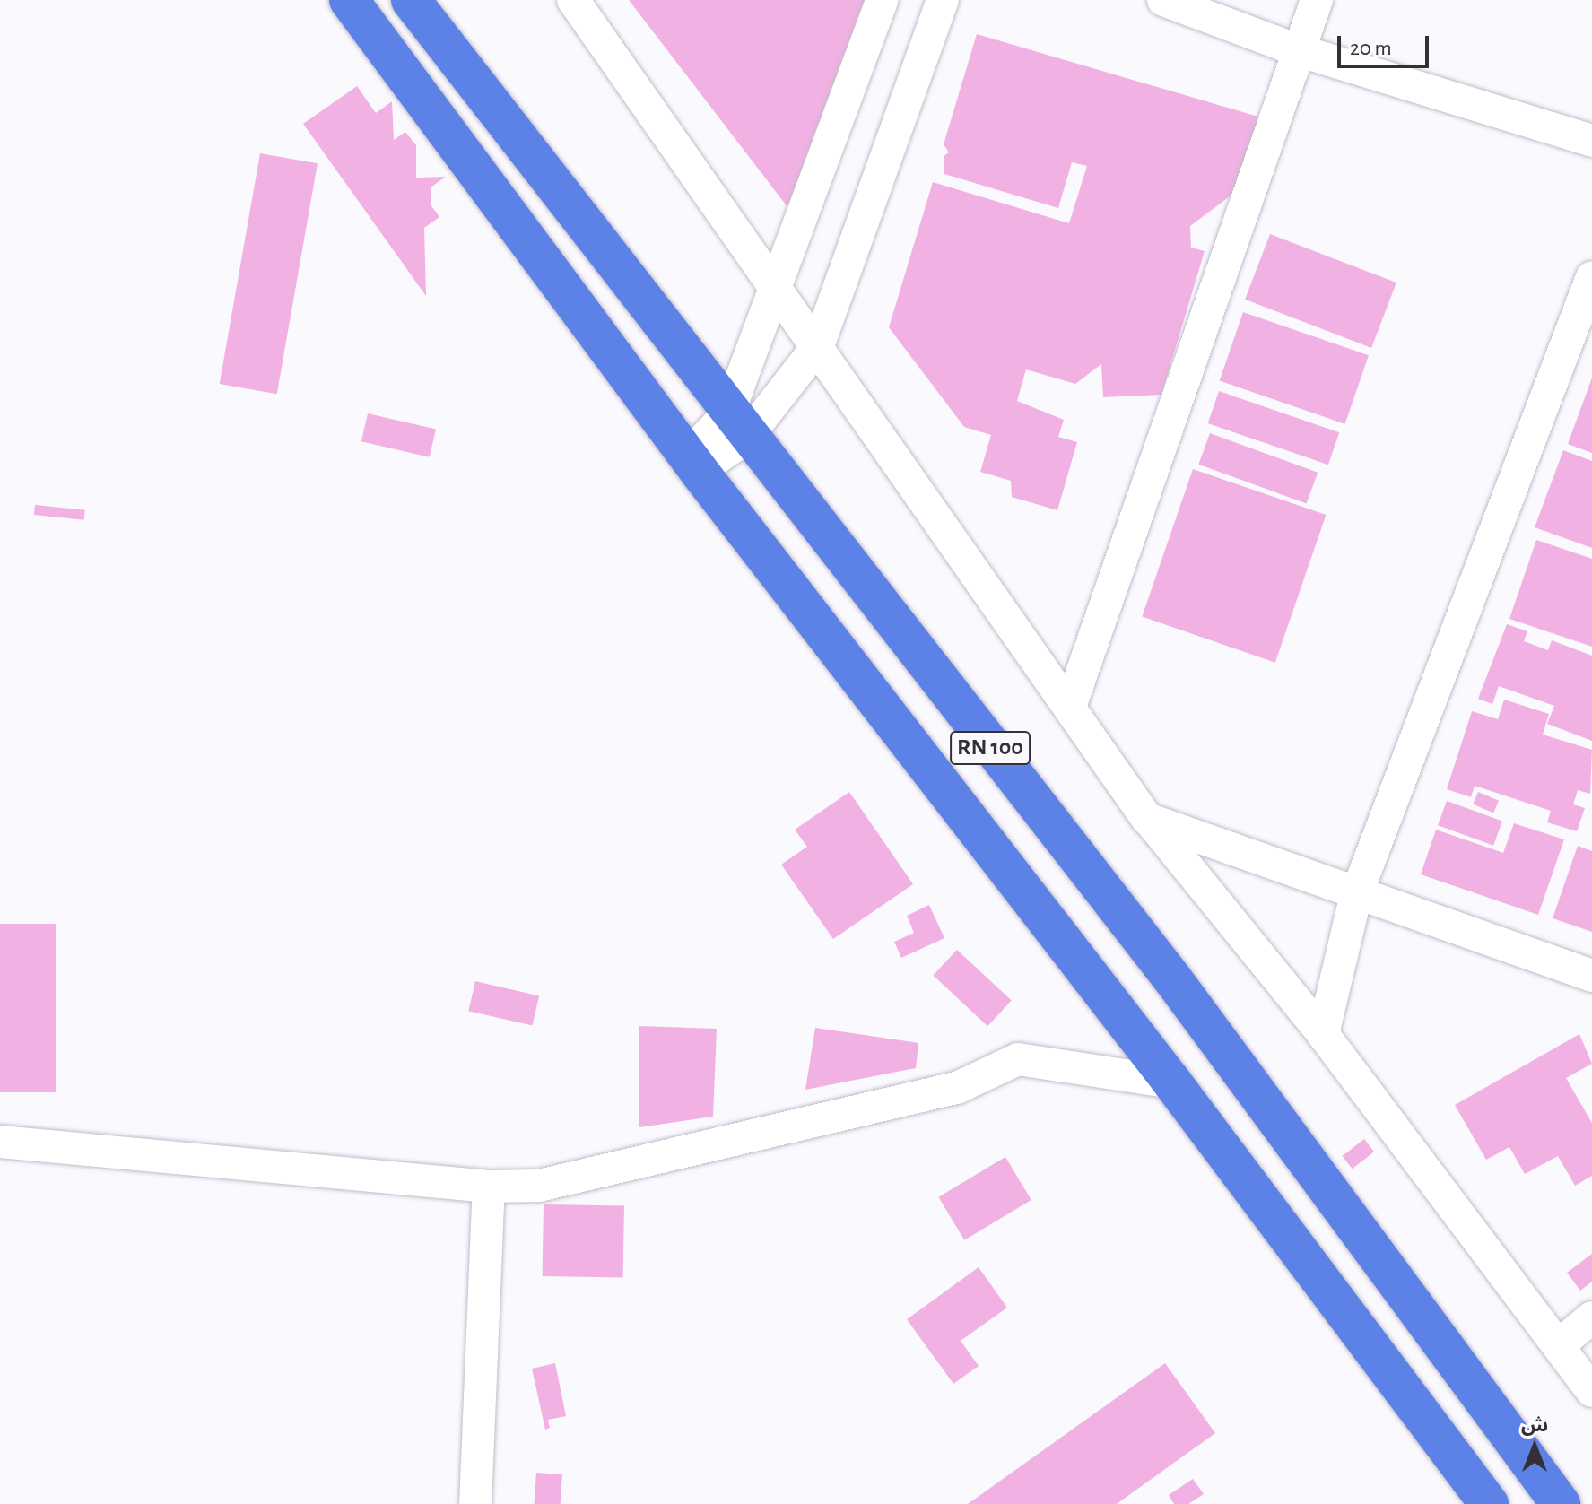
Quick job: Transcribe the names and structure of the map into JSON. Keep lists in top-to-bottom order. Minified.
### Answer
{"streets":{"highway":["RN 100"]},"scale_bar":"20 m","north":"top"}
